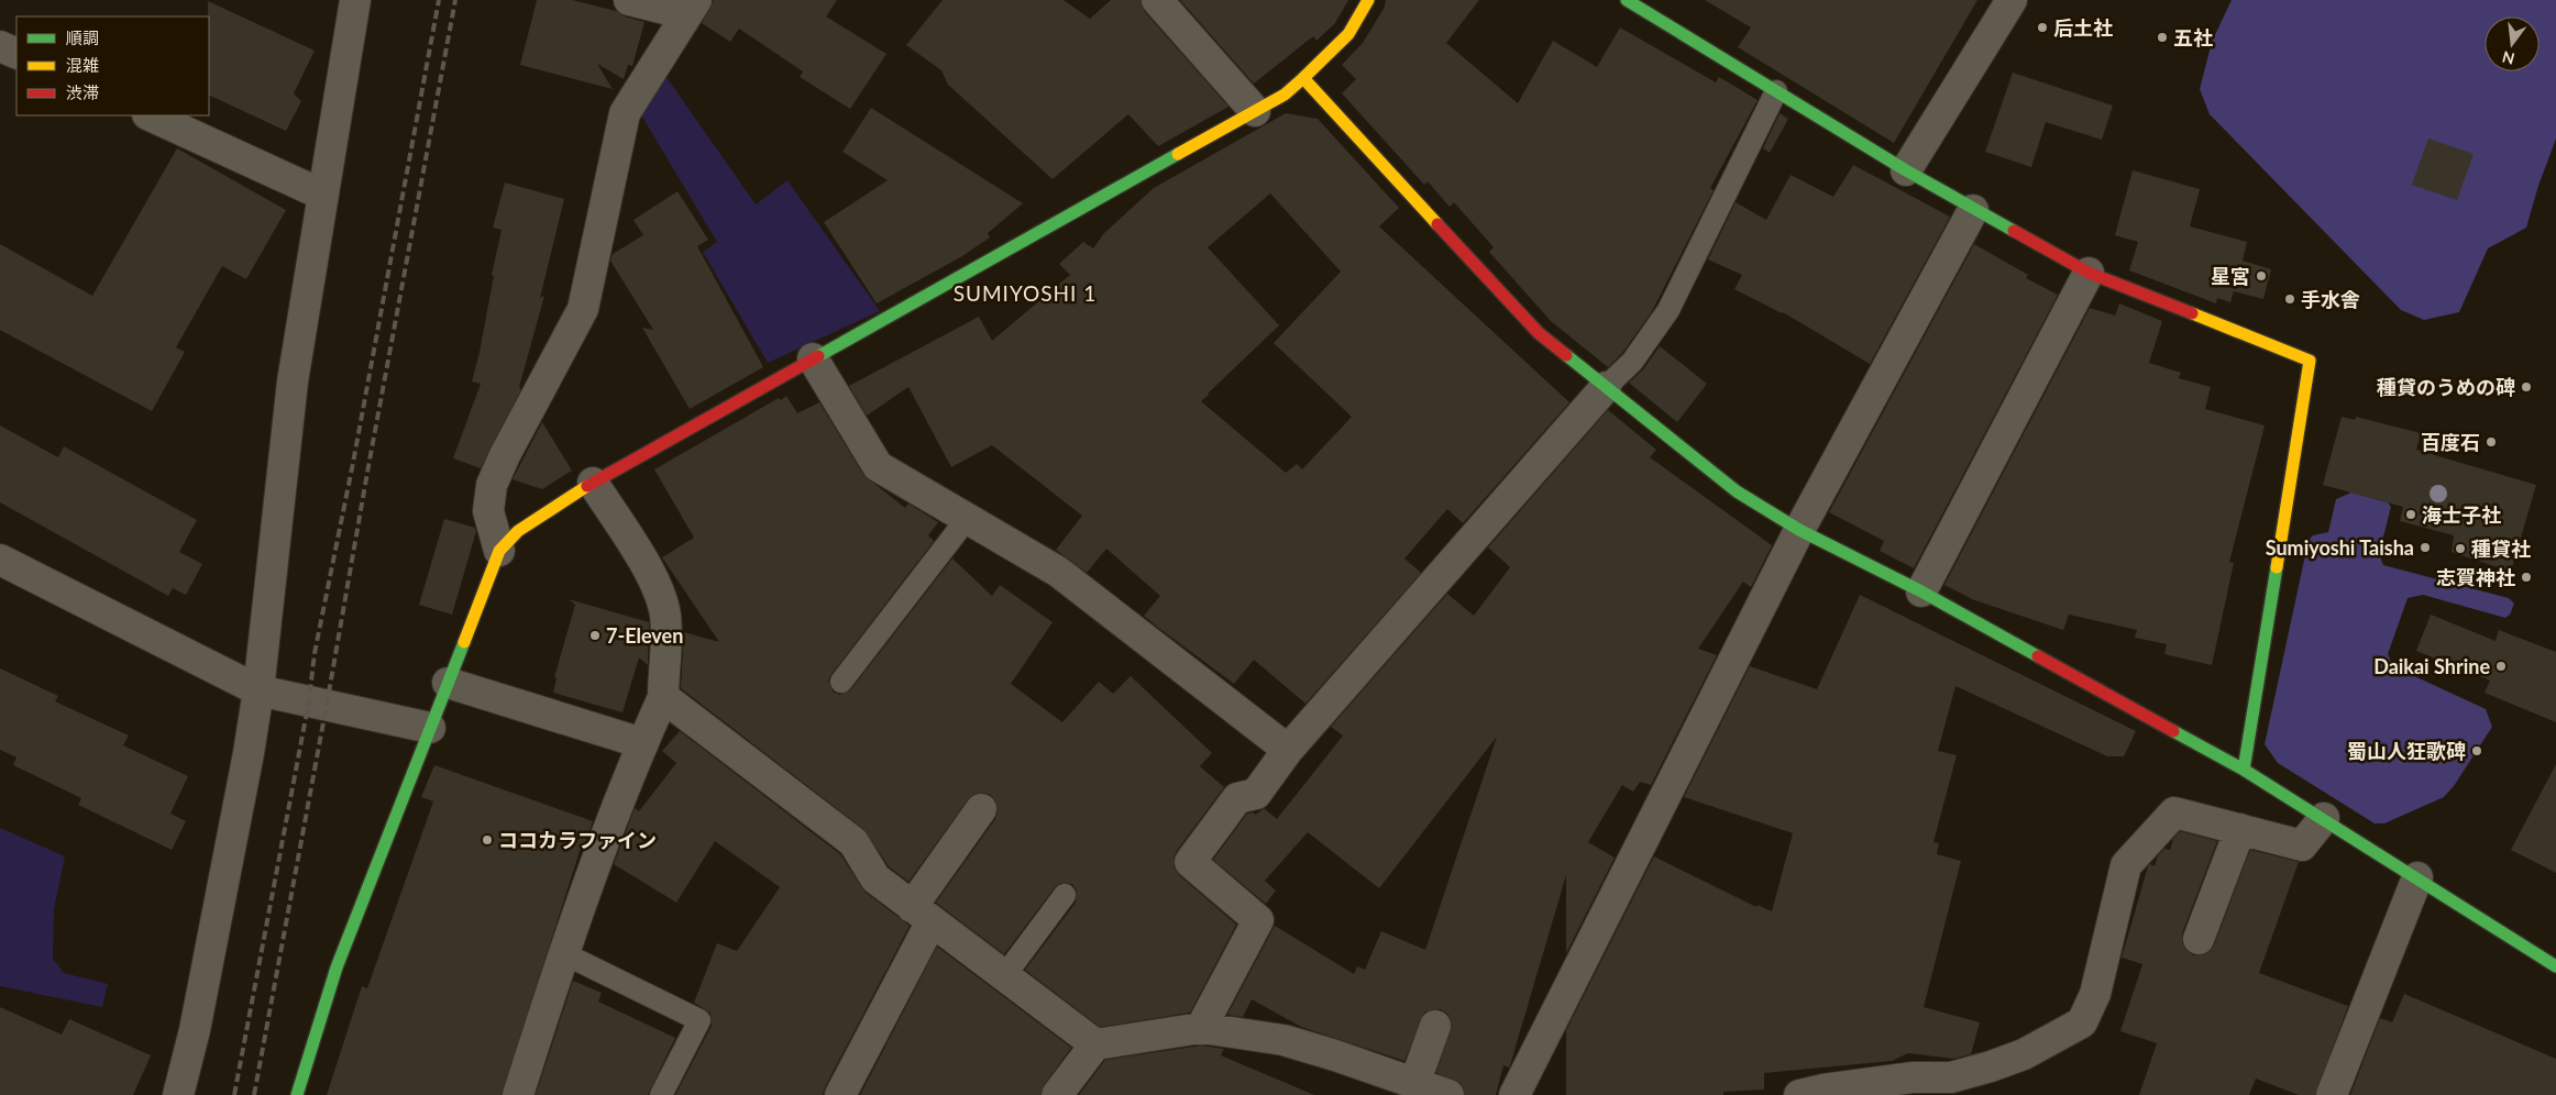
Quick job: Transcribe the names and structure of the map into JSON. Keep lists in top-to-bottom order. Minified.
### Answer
{"districts":["SUMIYOSHI 1"],"places":["后土社","五社","星宮","手水舎","種貸のうめの碑","百度石","海士子社","Sumiyoshi Taisha","種貸社","志賀神社","7-Eleven","Daikai Shrine","蜀山人狂歌碑","ココカラファイン"],"legend":["順調","混雑","渋滞"],"north":"bottom"}
